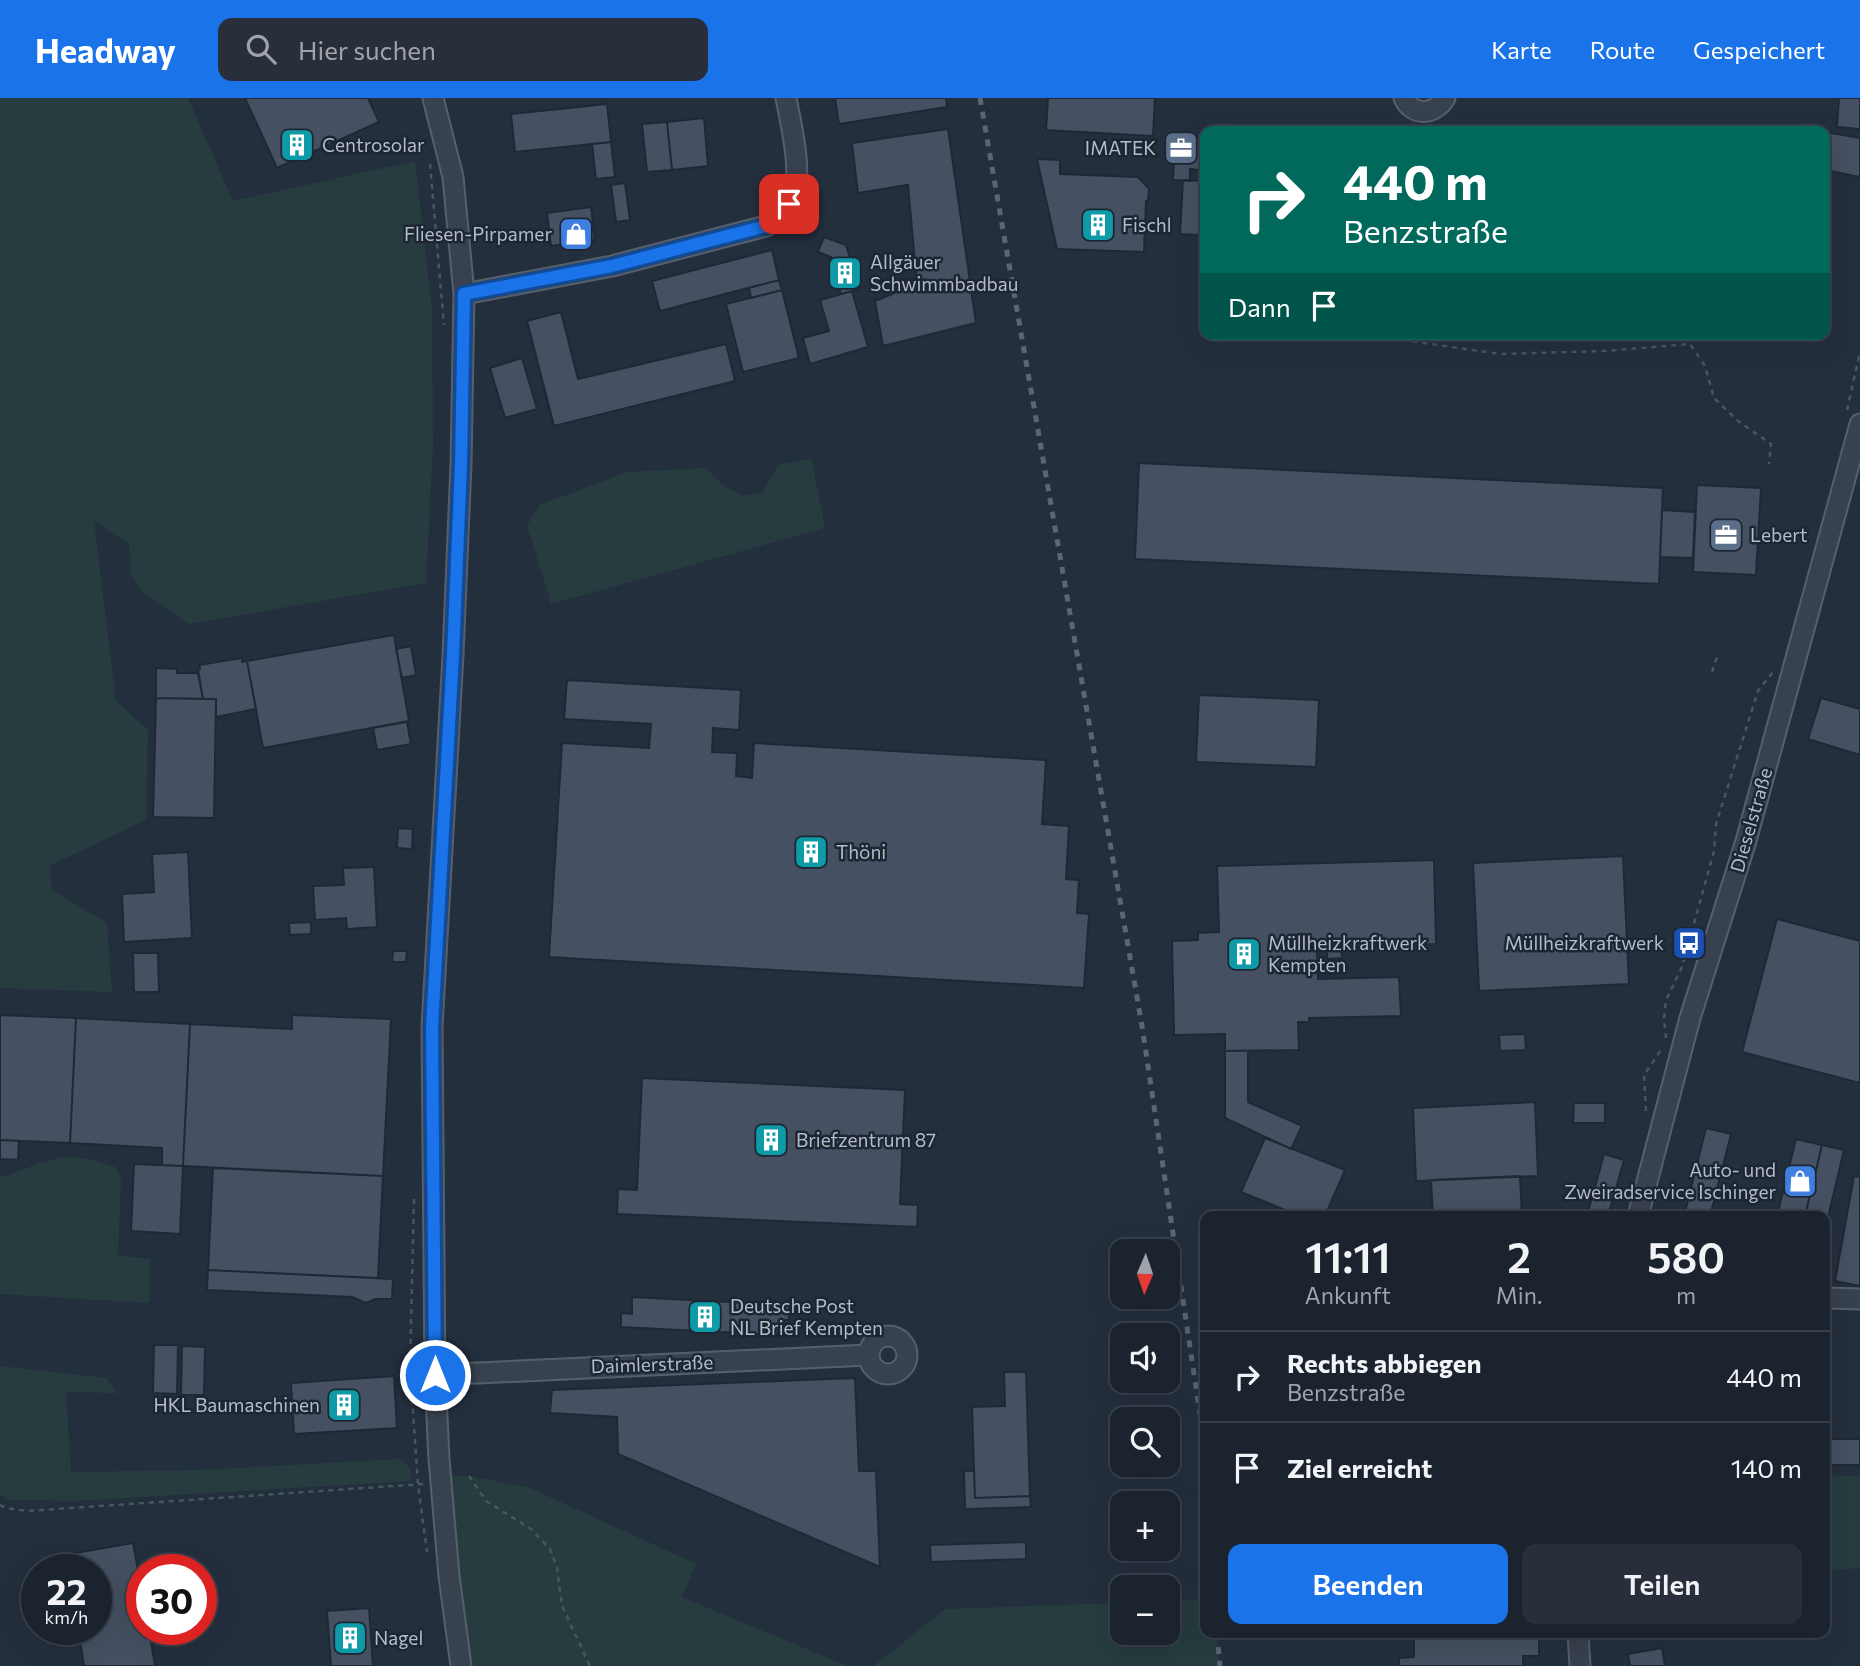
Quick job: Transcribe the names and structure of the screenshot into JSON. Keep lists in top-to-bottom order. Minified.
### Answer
{"streets":{"street":["Dieselstraße","Daimlerstraße"]},"places":{"building":["Centrosolar","Fischl","Allgäuer Schwimmbadbau","Thöni","Müllheizkraftwerk Kempten","Briefzentrum 87","Deutsche Post NL Brief Kempten","HKL Baumaschinen","Nagel"],"office":["IMATEK","Lebert"],"shop":["Fliesen-Pirpamer","Auto- und Zweiradservice Ischinger"],"bus stop":["Müllheizkraftwerk"]},"north":"bottom","page":{"header":"Headway","search":"Hier suchen","nav":["Karte","Route","Gespeichert"],"turn":["440 m","Benzstraße"],"then":"Dann","eta":["11:11","Ankunft","2","Min.","580","m"],"map_buttons":["+","−"],"list":[{"name":"Rechts abbiegen","note":"Benzstraße","value":"440 m"},{"name":"Ziel erreicht","value":"140 m"}],"buttons":["Beenden","Teilen"],"speed":"22 km/h","limit":"30"}}
